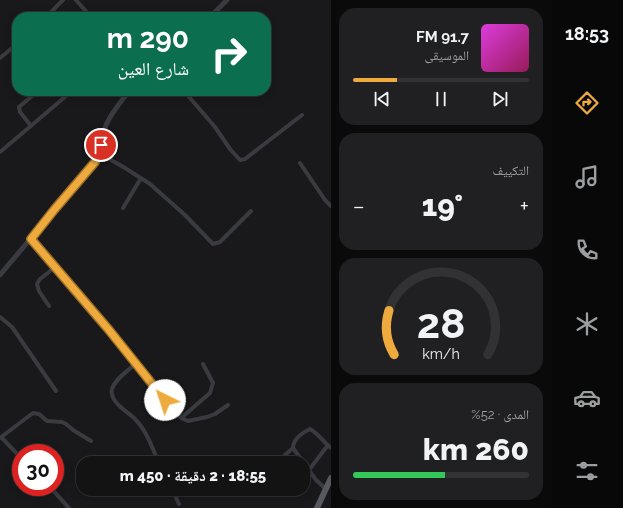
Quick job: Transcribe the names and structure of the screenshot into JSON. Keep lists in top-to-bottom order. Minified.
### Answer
{"page":{"tabs":"18:53","turn":["290 m","شارع العين"],"song":["91.7 FM","الموسيقى"],"tile":["التكييف",["المدى · 52%","260 km"]],"heat":["−","19°","+"],"limit":"30","trip":"18:55 · 2 دقيقة · 450 m","gauge":["28","km/h"]}}
